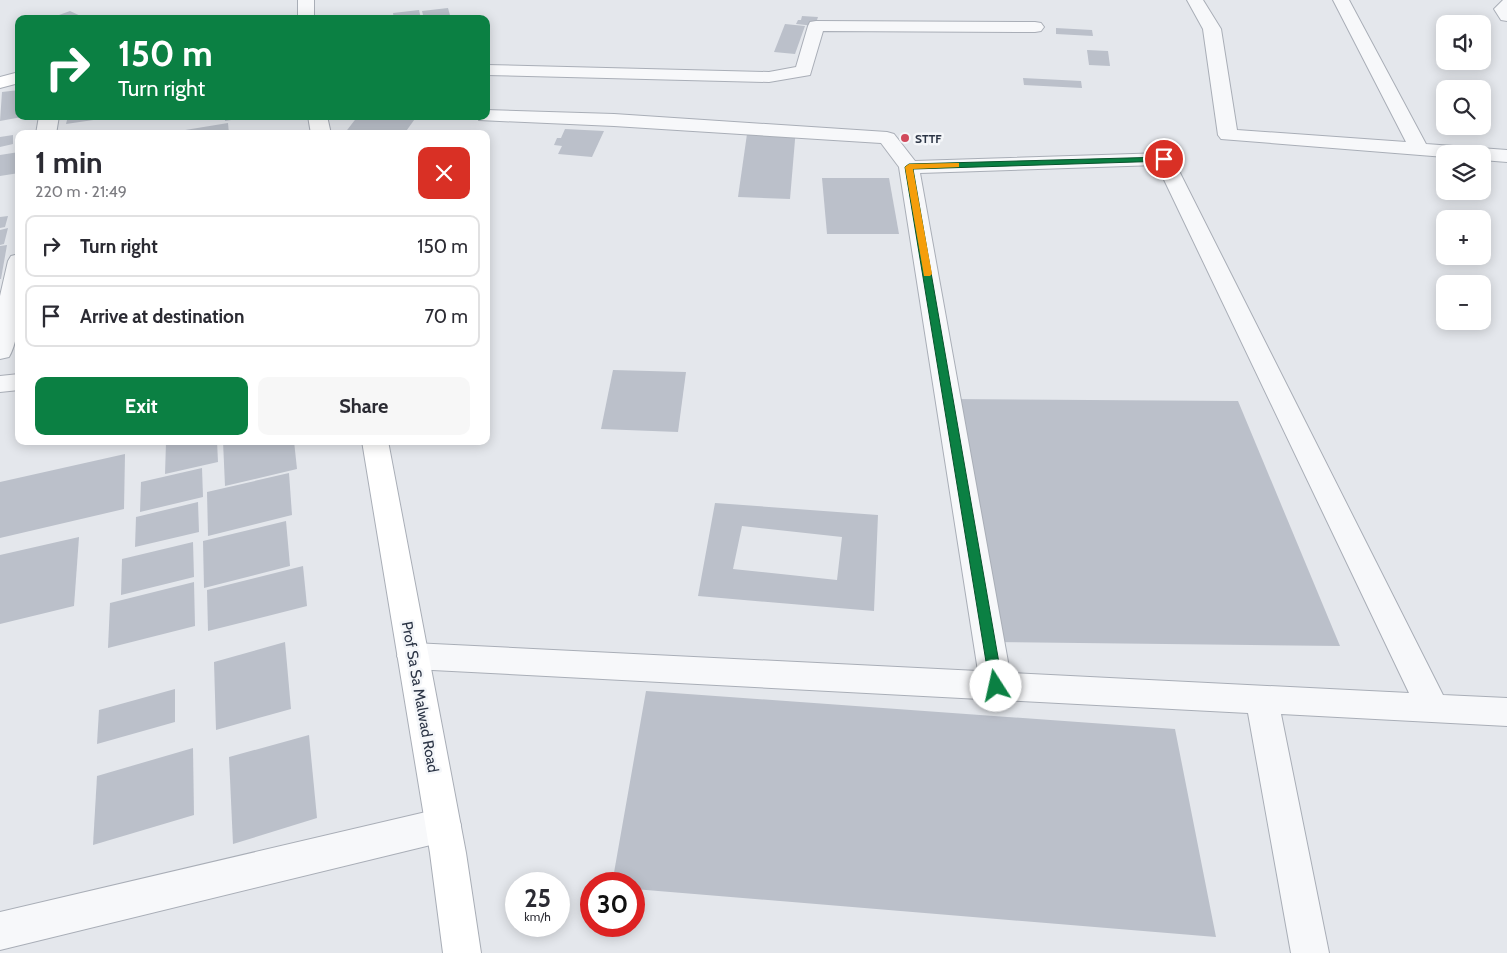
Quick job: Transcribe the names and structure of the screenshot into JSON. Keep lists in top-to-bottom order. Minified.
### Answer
{"streets":{"street":["Prof Sa Sa Malwad Road"]},"places":["STTF"],"page":{"map_buttons":["+","−"],"turn":["150 m","Turn right"],"heading":["1 min","220 m · 21:49"],"list":[{"name":"Turn right","value":"150 m"},{"name":"Arrive at destination","value":"70 m"}],"buttons":["Exit","Share"],"speed":"25 km/h","limit":"30"}}
